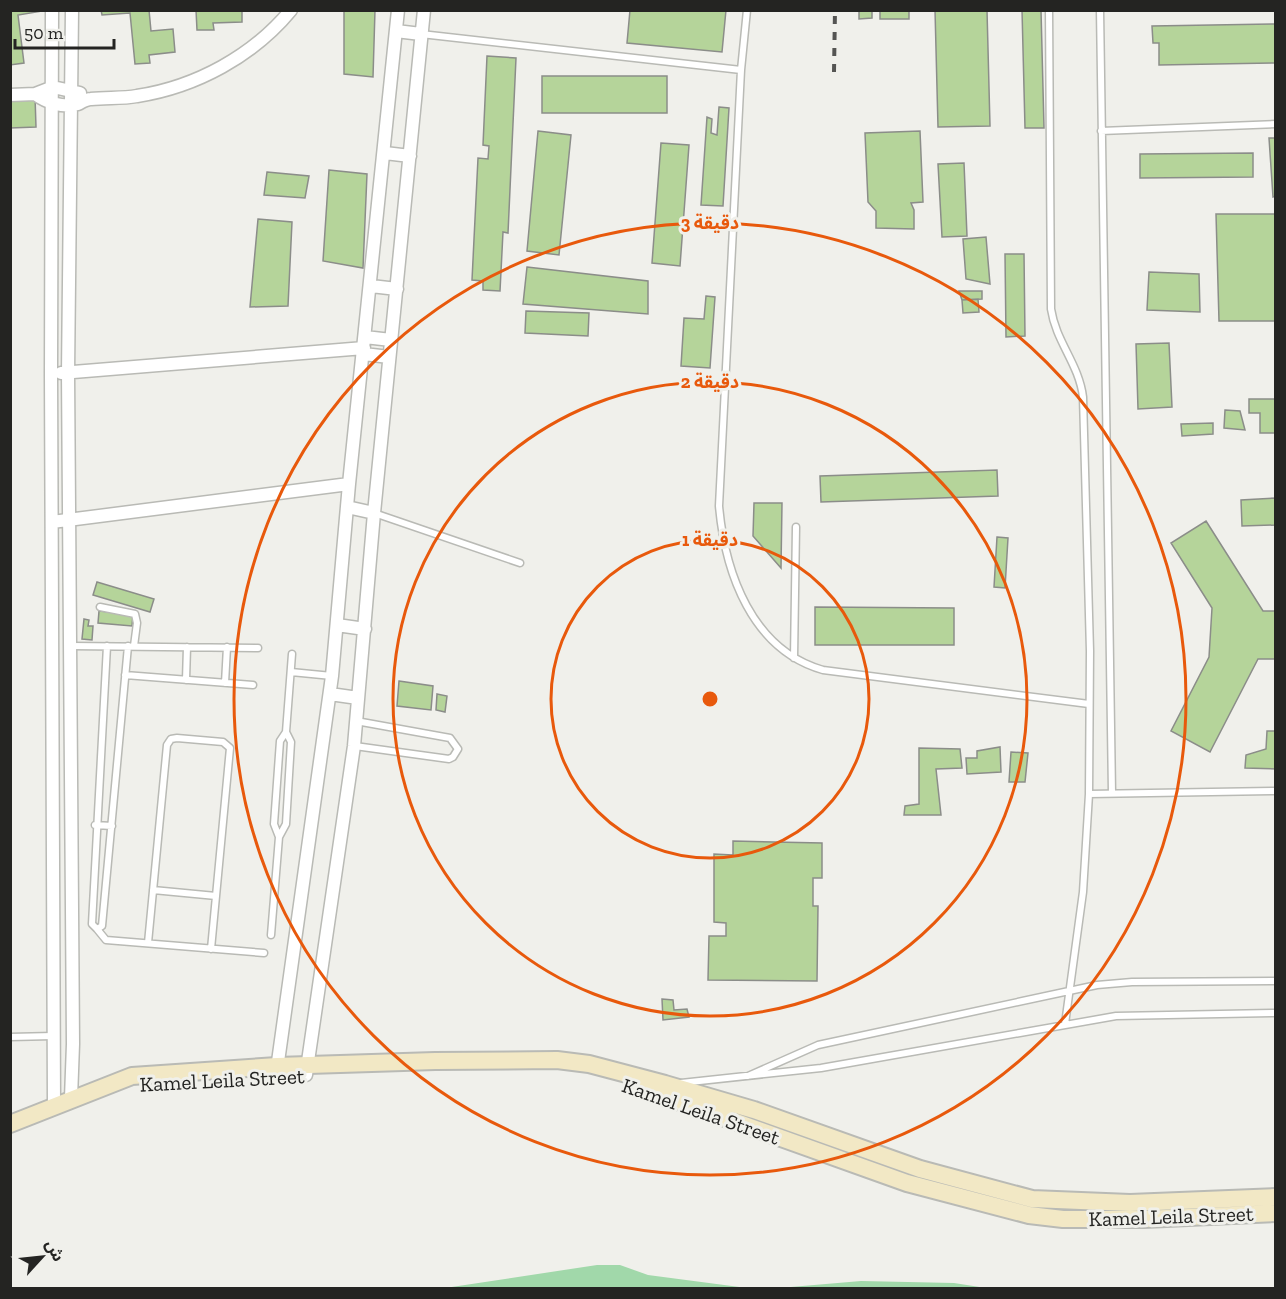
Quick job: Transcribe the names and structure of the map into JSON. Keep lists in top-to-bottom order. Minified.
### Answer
{"streets":{"street":["Kamel Leila Street"]},"scale_bar":"50 m","north":"top right","rings":["3 دقيقة","2 دقيقة","1 دقيقة"]}
